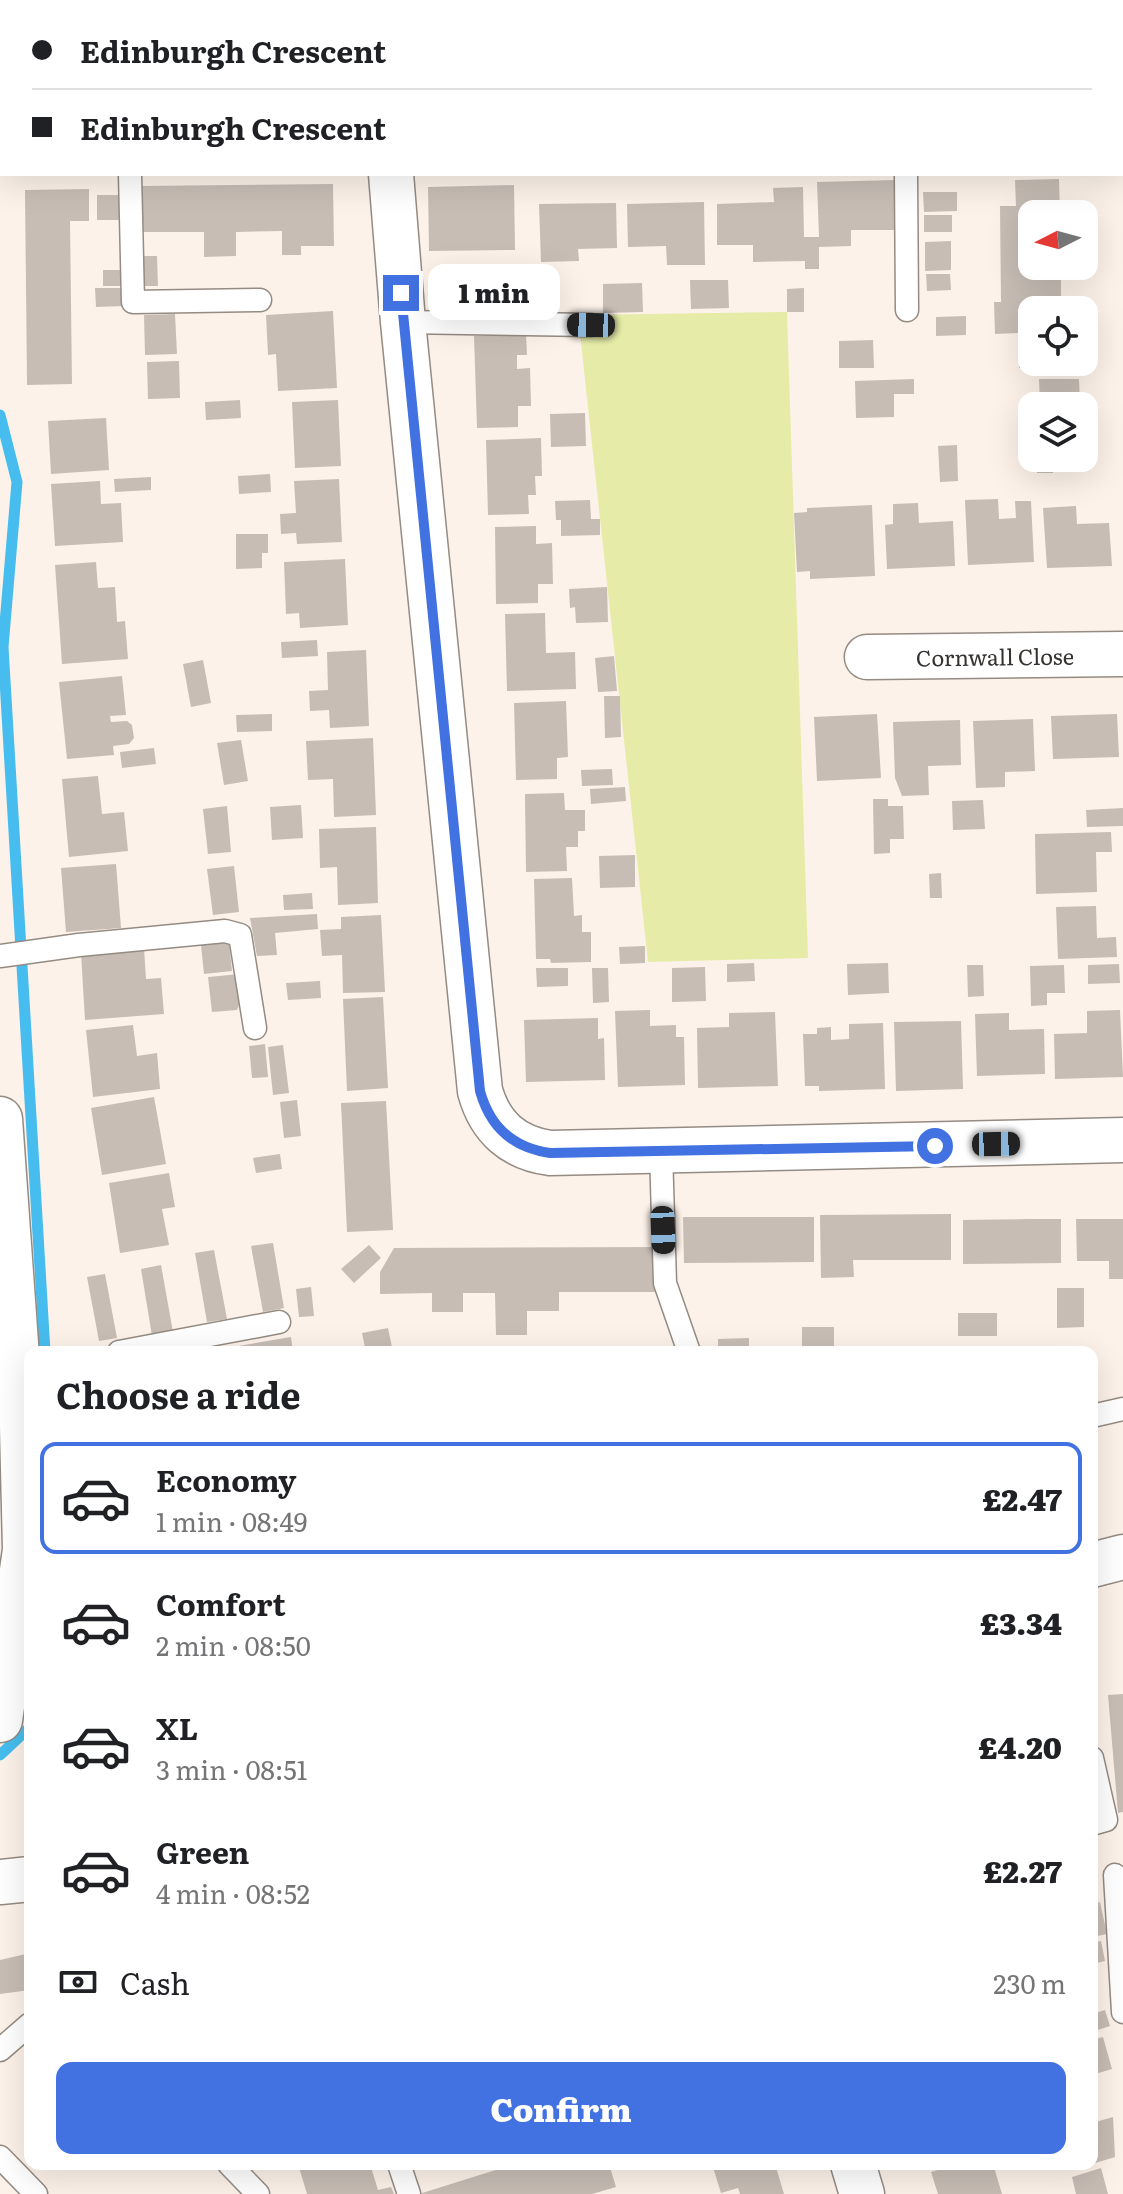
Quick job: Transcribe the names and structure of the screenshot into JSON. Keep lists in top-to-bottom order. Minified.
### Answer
{"streets":{"street":["Cornwall Close"]},"north":"left","page":{"banner":["Edinburgh Crescent","Edinburgh Crescent"],"bubble":"1 min","heading":"Choose a ride","list":[{"name":"Economy","note":"1 min · 08:49","value":"£2.47"},{"name":"Comfort","note":"2 min · 08:50","value":"£3.34"},{"name":"XL","note":"3 min · 08:51","value":"£4.20"},{"name":"Green","note":"4 min · 08:52","value":"£2.27"}],"pay":["Cash","230 m"],"buttons":"Confirm"}}
